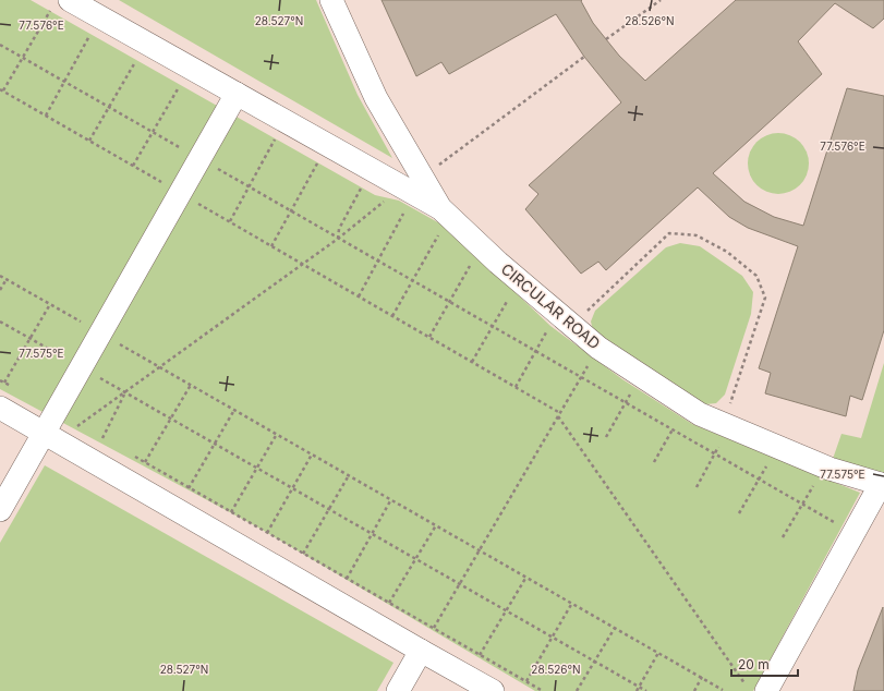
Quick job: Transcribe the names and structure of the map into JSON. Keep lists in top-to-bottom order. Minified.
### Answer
{"streets":{"street":["CIRCULAR ROAD"]},"scale_bar":"20 m","coordinates":["28.527°N","28.526°N","77.576°E","77.575°E"]}
